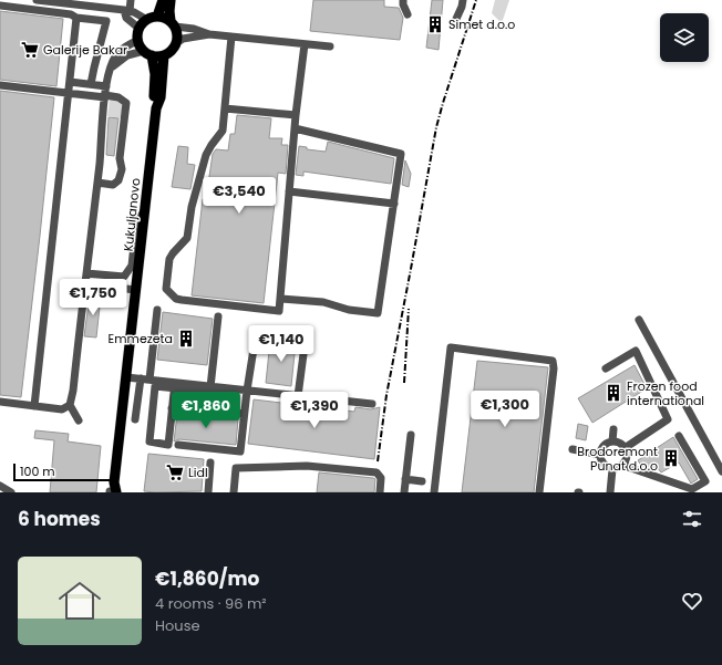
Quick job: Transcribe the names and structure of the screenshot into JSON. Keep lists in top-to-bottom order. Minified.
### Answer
{"streets":{"main road":["Kukuljanovo"]},"places":{"building":["Simet d.o.o","Emmezeta","Frozen food international","Brodoremont Punat d.o.o"],"supermarket":["Galerije Bakar","Lidl"]},"scale_bar":"100 m","page":{"price":["€3,540","€1,750","€1,140","€1,300","€1,860","€1,390"],"scale":"100 m","heading":"6 homes","list":[{"name":"€1,860/mo","note":"4 rooms · 96 m² · House"}]}}
